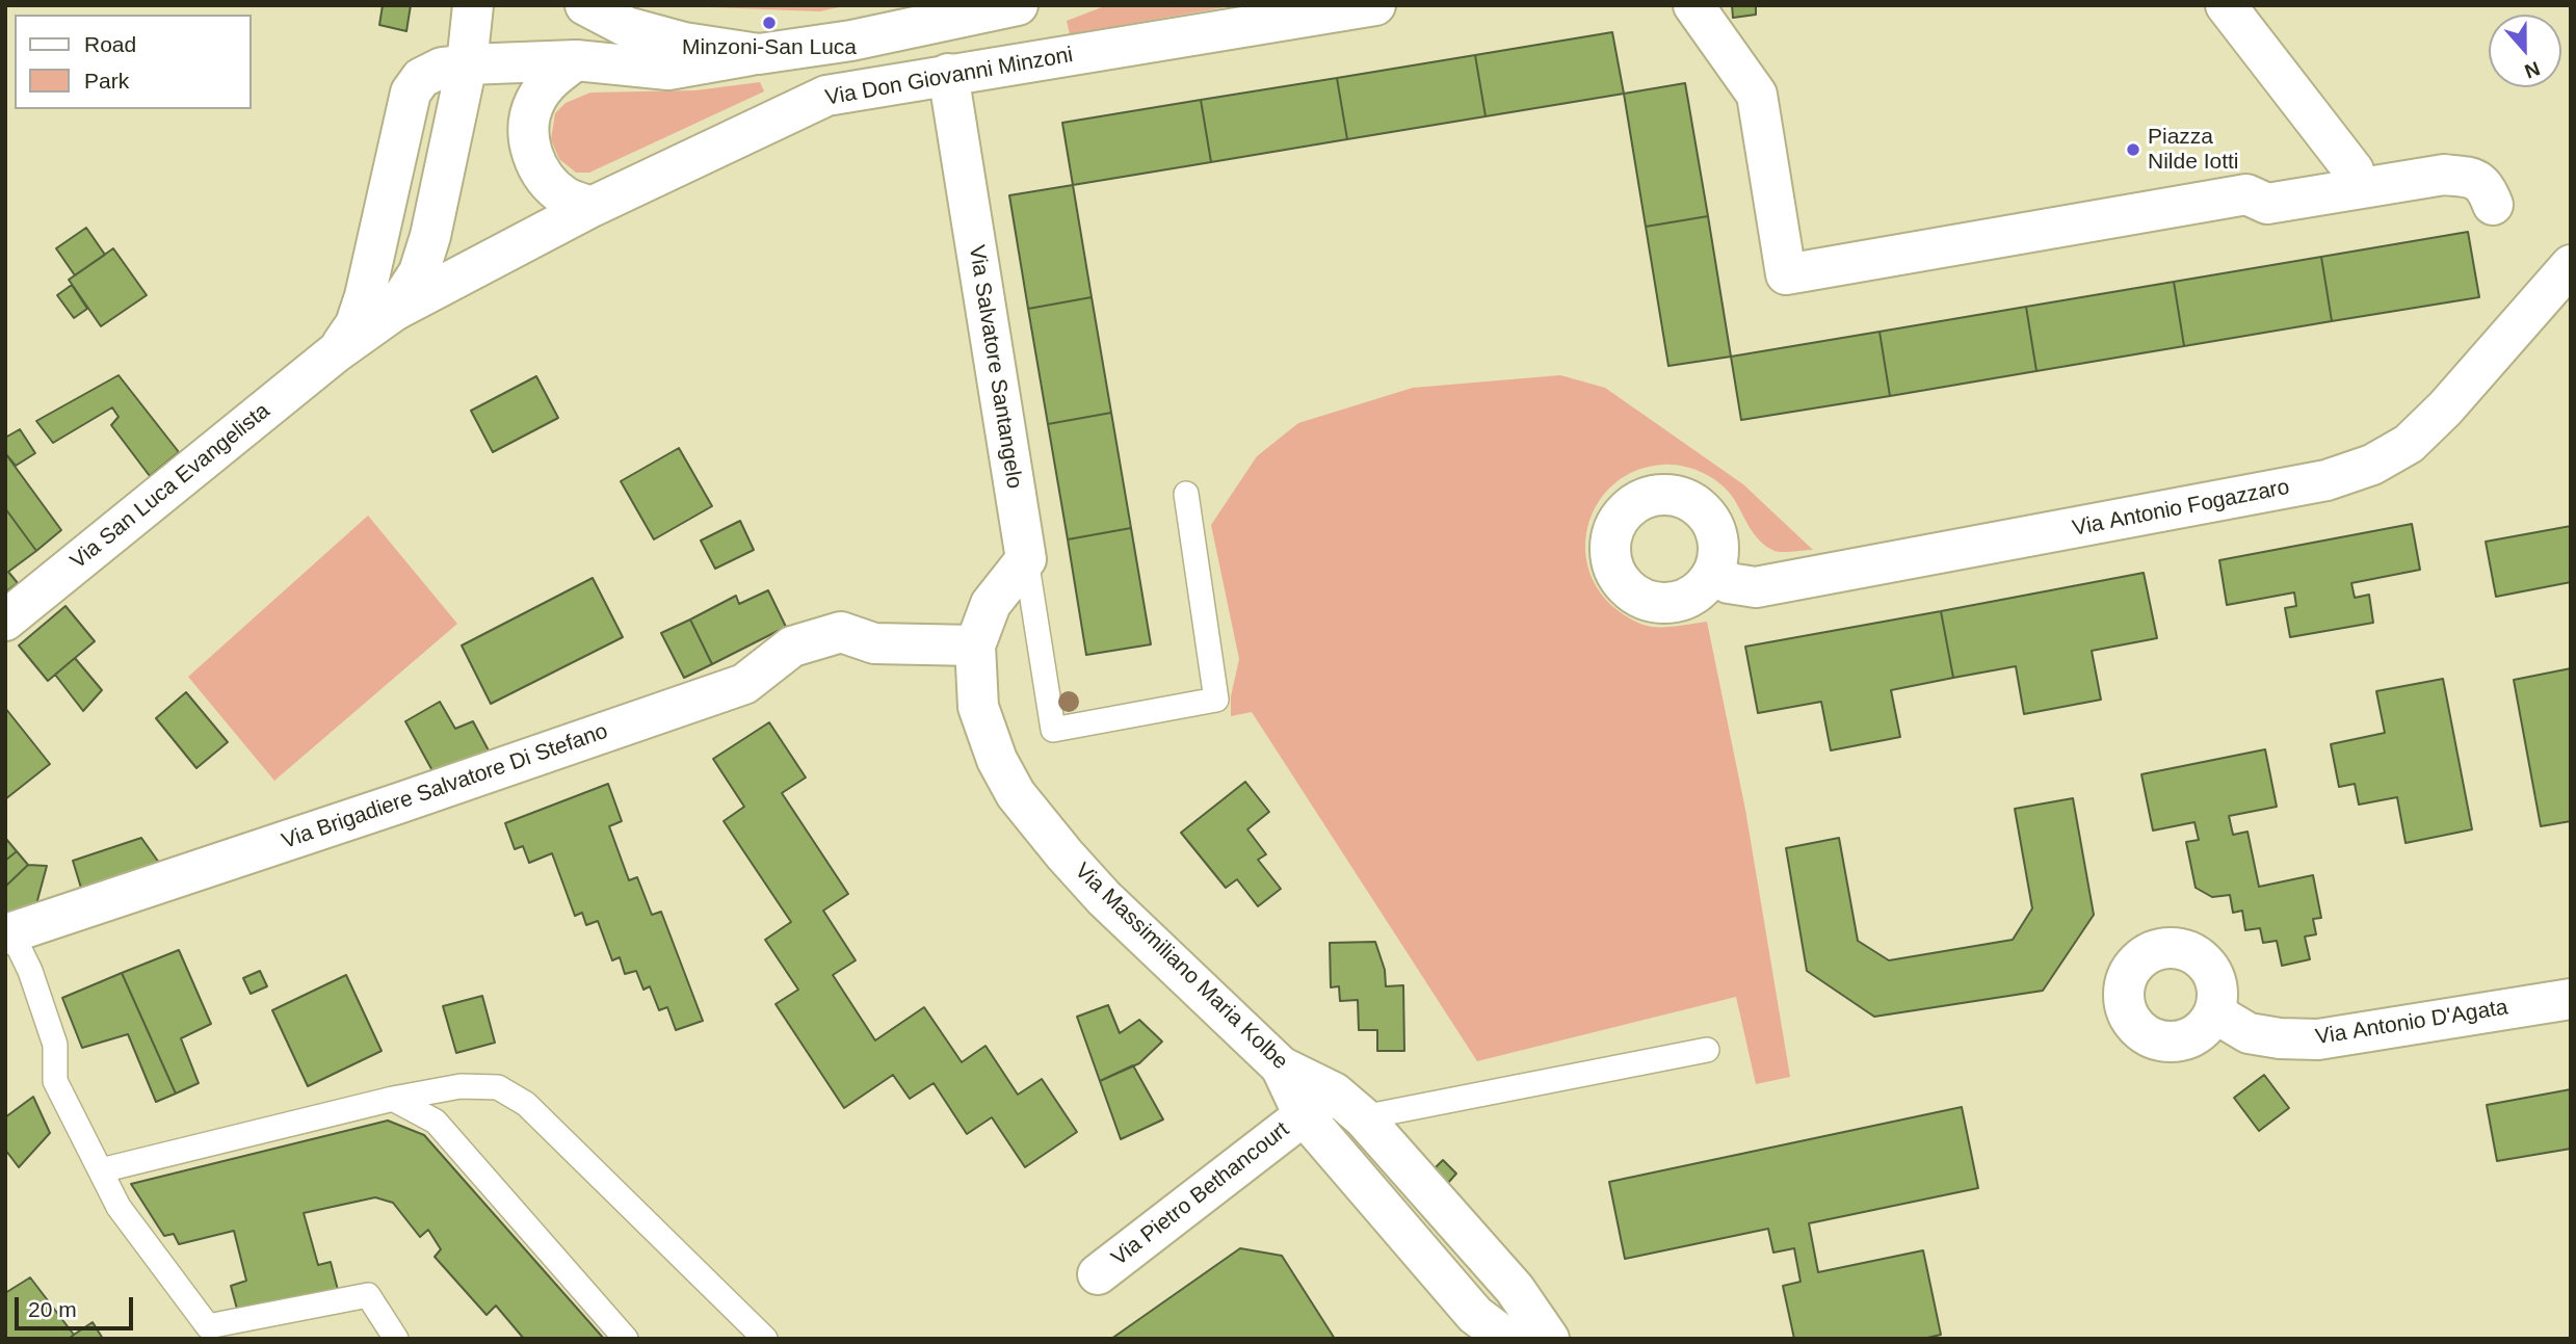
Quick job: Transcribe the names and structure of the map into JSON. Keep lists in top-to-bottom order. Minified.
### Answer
{"streets":{"street":["Via Don Giovanni Minzoni","Via Salvatore Santangelo","Via San Luca Evangelista","Via Antonio Fogazzaro","Via Brigadiere Salvatore Di Stefano","Via Massimiliano Maria Kolbe","Via Antonio D'Agata","Via Pietro Bethancourt"]},"crossings":[["Via Don Giovanni Minzoni","Via Salvatore Santangelo"],["Via Brigadiere Salvatore Di Stefano","Via Massimiliano Maria Kolbe"],["Via Massimiliano Maria Kolbe","Via Pietro Bethancourt"]],"places":["Minzoni-San Luca","Piazza Nilde Iotti"],"legend":["Road","Park"],"scale_bar":"20 m","north":"bottom"}
